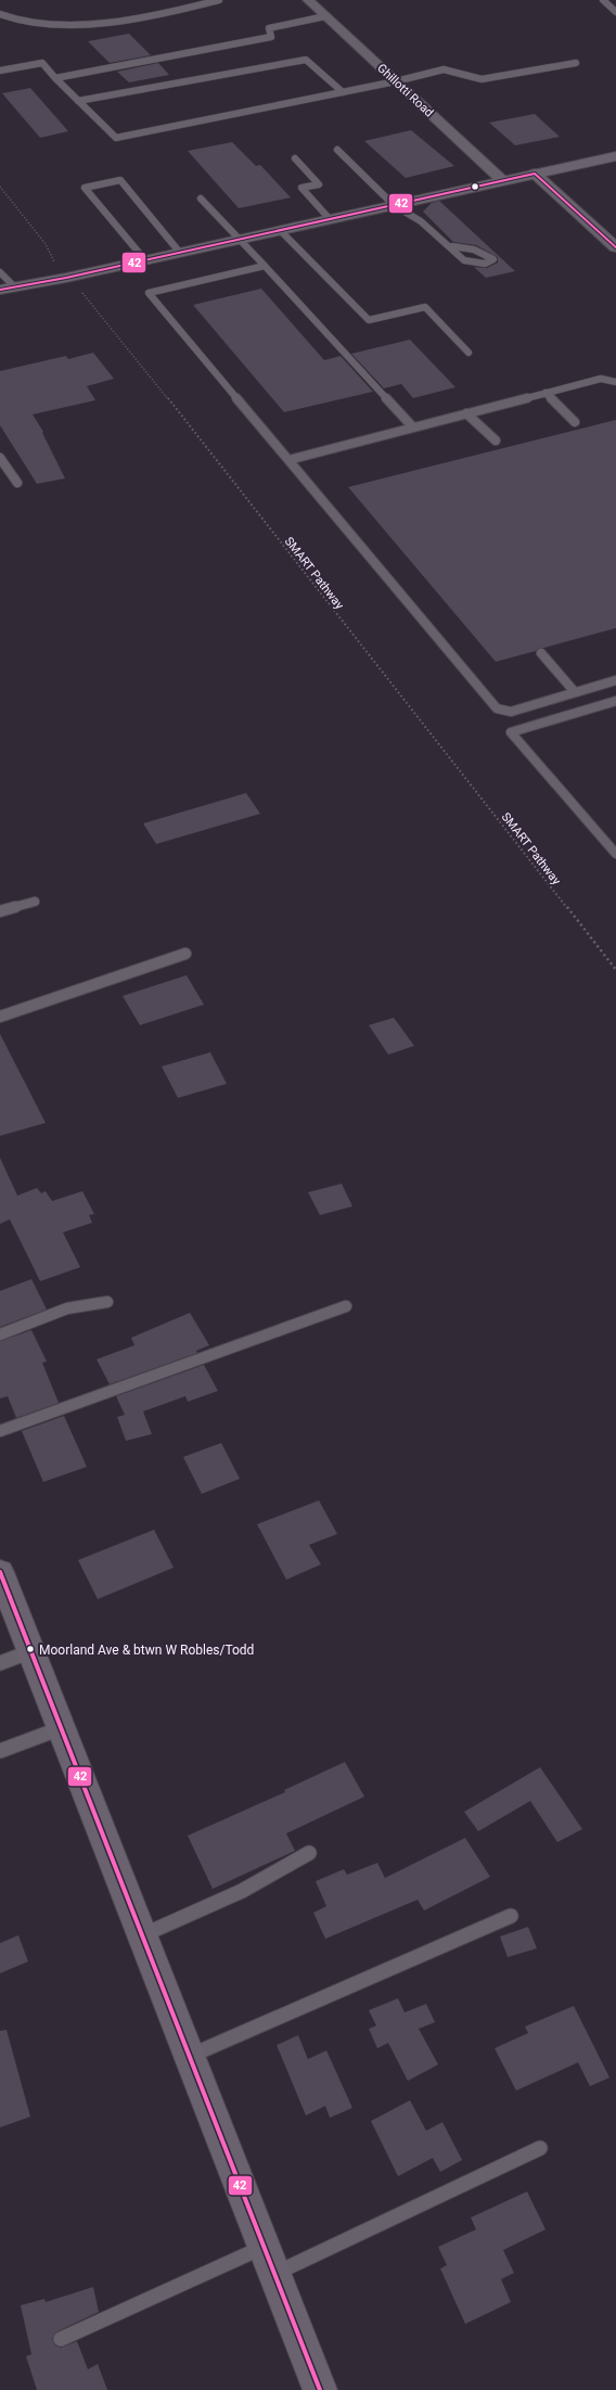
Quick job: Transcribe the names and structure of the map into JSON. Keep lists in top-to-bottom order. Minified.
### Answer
{"streets":{"street":["Ghillotti Road"],"path":["SMART Pathway"]},"places":["Moorland Ave & btwn W Robles/Todd"],"lines":["transit line 42"]}
